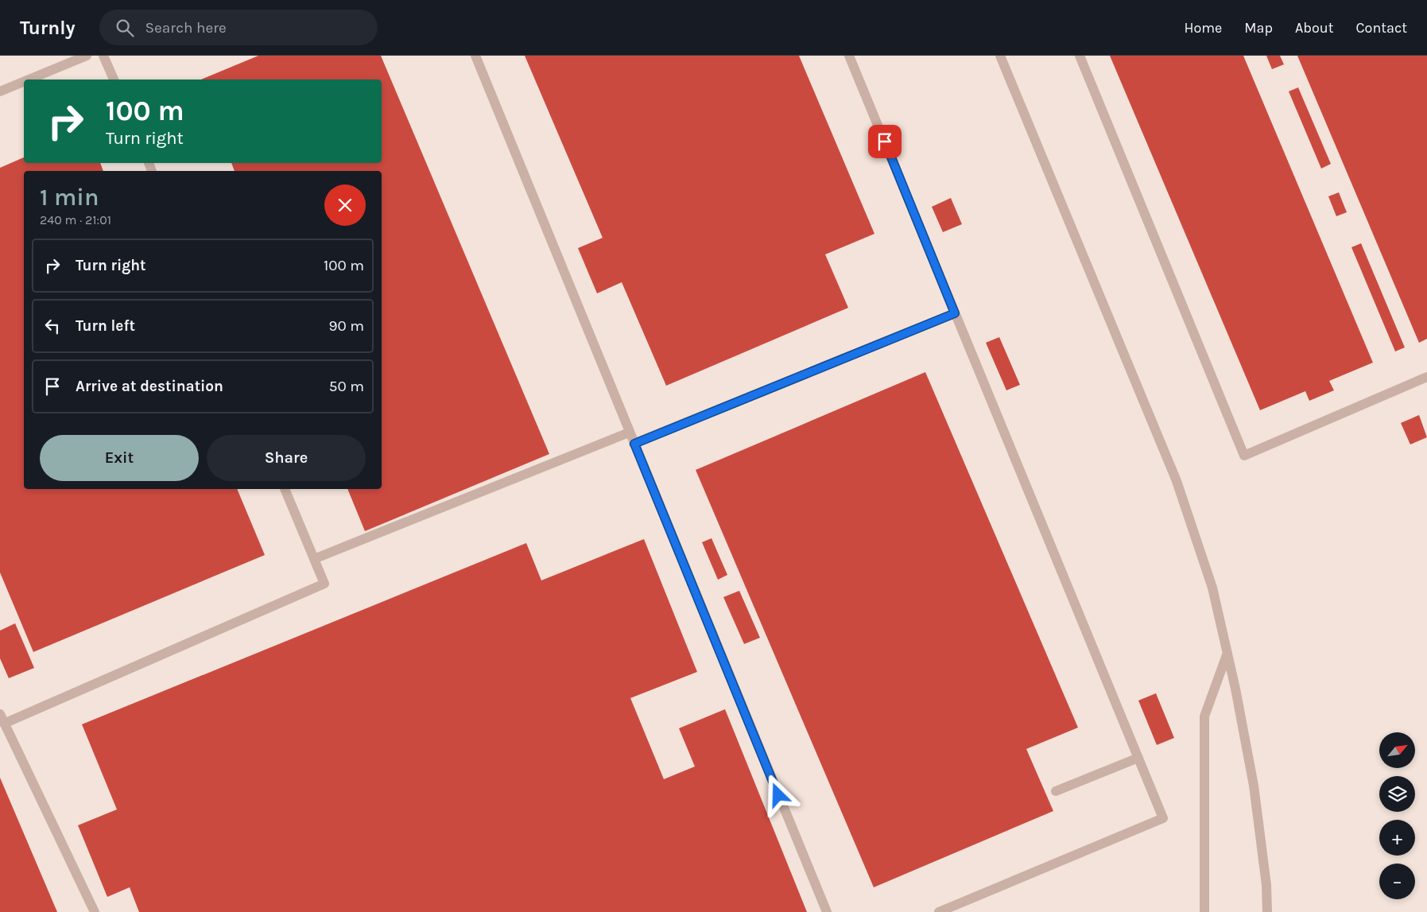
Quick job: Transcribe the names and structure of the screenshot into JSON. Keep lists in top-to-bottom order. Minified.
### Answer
{"north":"top right","page":{"header":"Turnly","search":"Search here","nav":["Home","Map","About","Contact"],"turn":["100 m","Turn right"],"heading":["1 min","240 m · 21:01"],"list":[{"name":"Turn right","value":"100 m"},{"name":"Turn left","value":"90 m"},{"name":"Arrive at destination","value":"50 m"}],"buttons":["Exit","Share"],"map_buttons":["+","−"]}}
